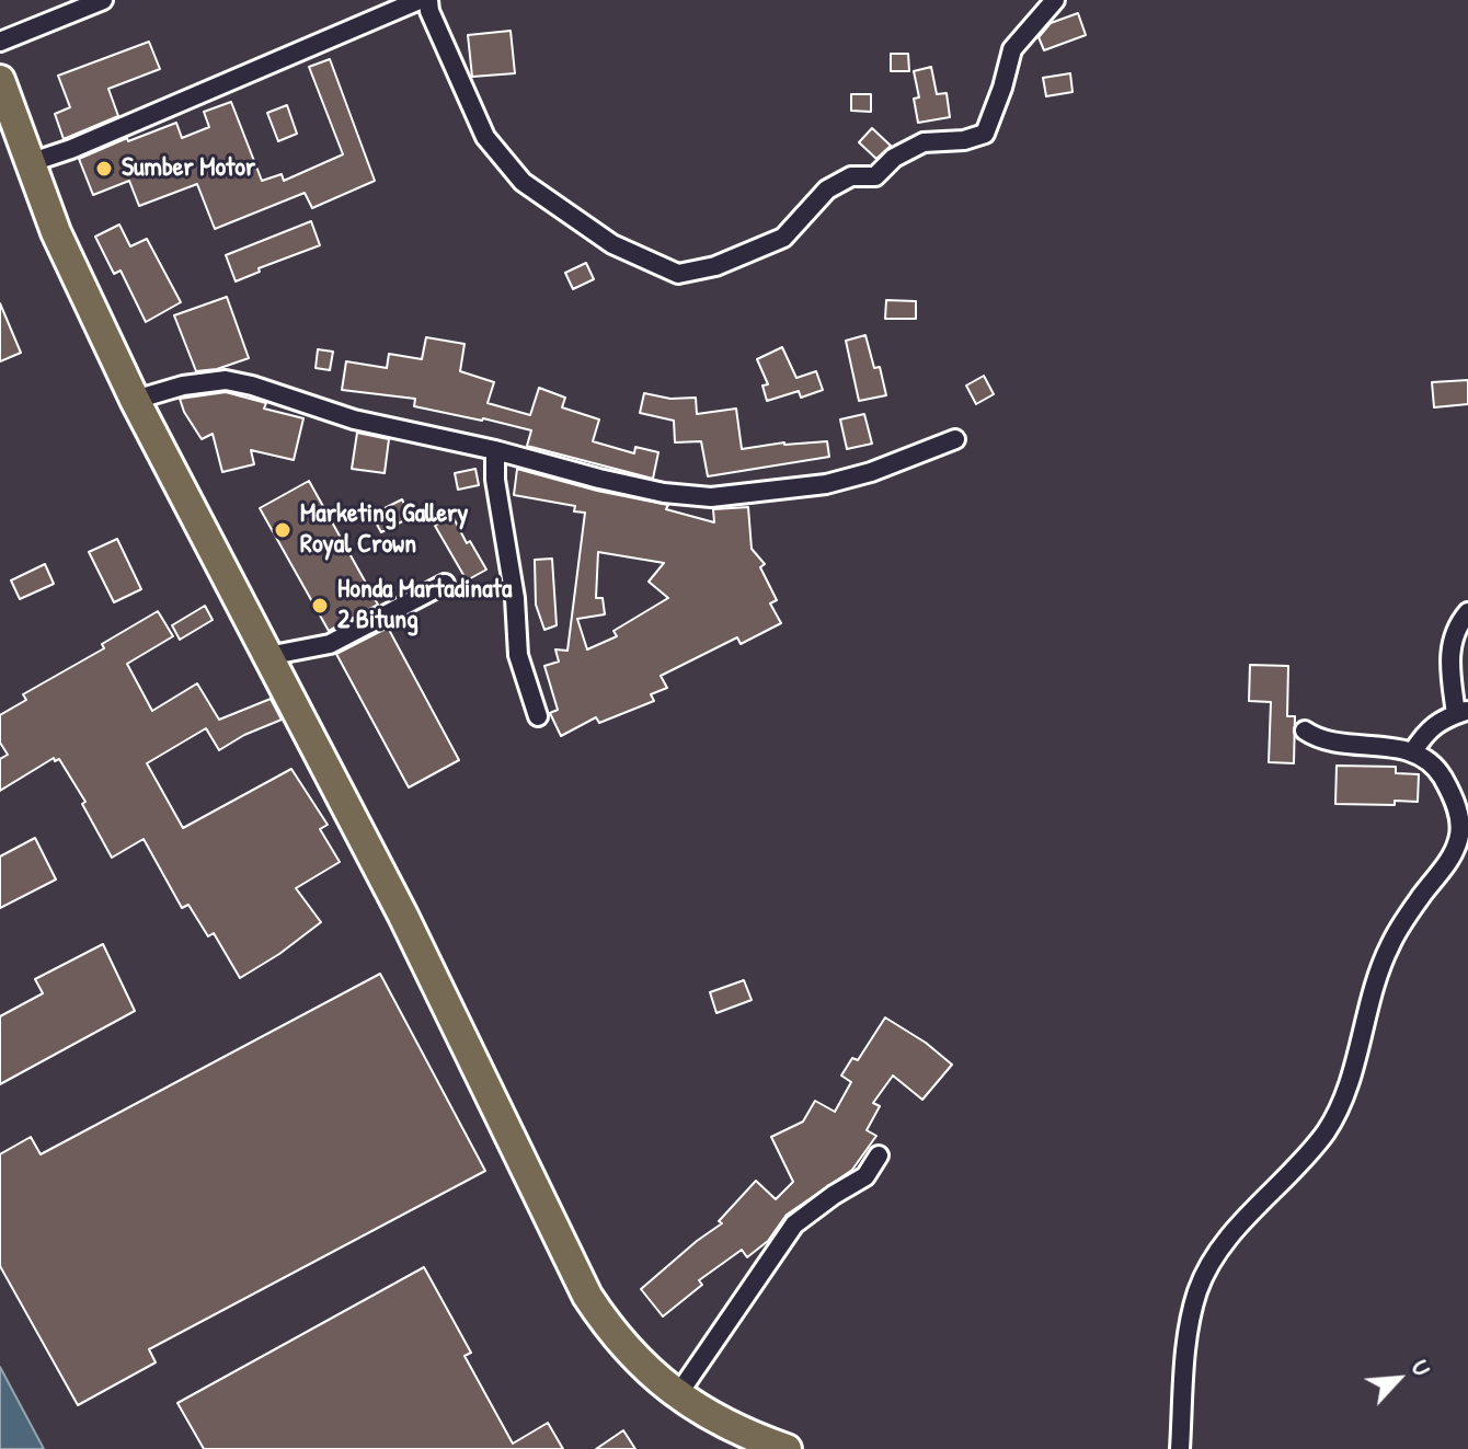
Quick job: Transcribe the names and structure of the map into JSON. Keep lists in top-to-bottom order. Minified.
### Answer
{"places":["Sumber Motor","Marketing Gallery Royal Crown","Honda Martadinata 2 Bitung"],"north":"top right"}
